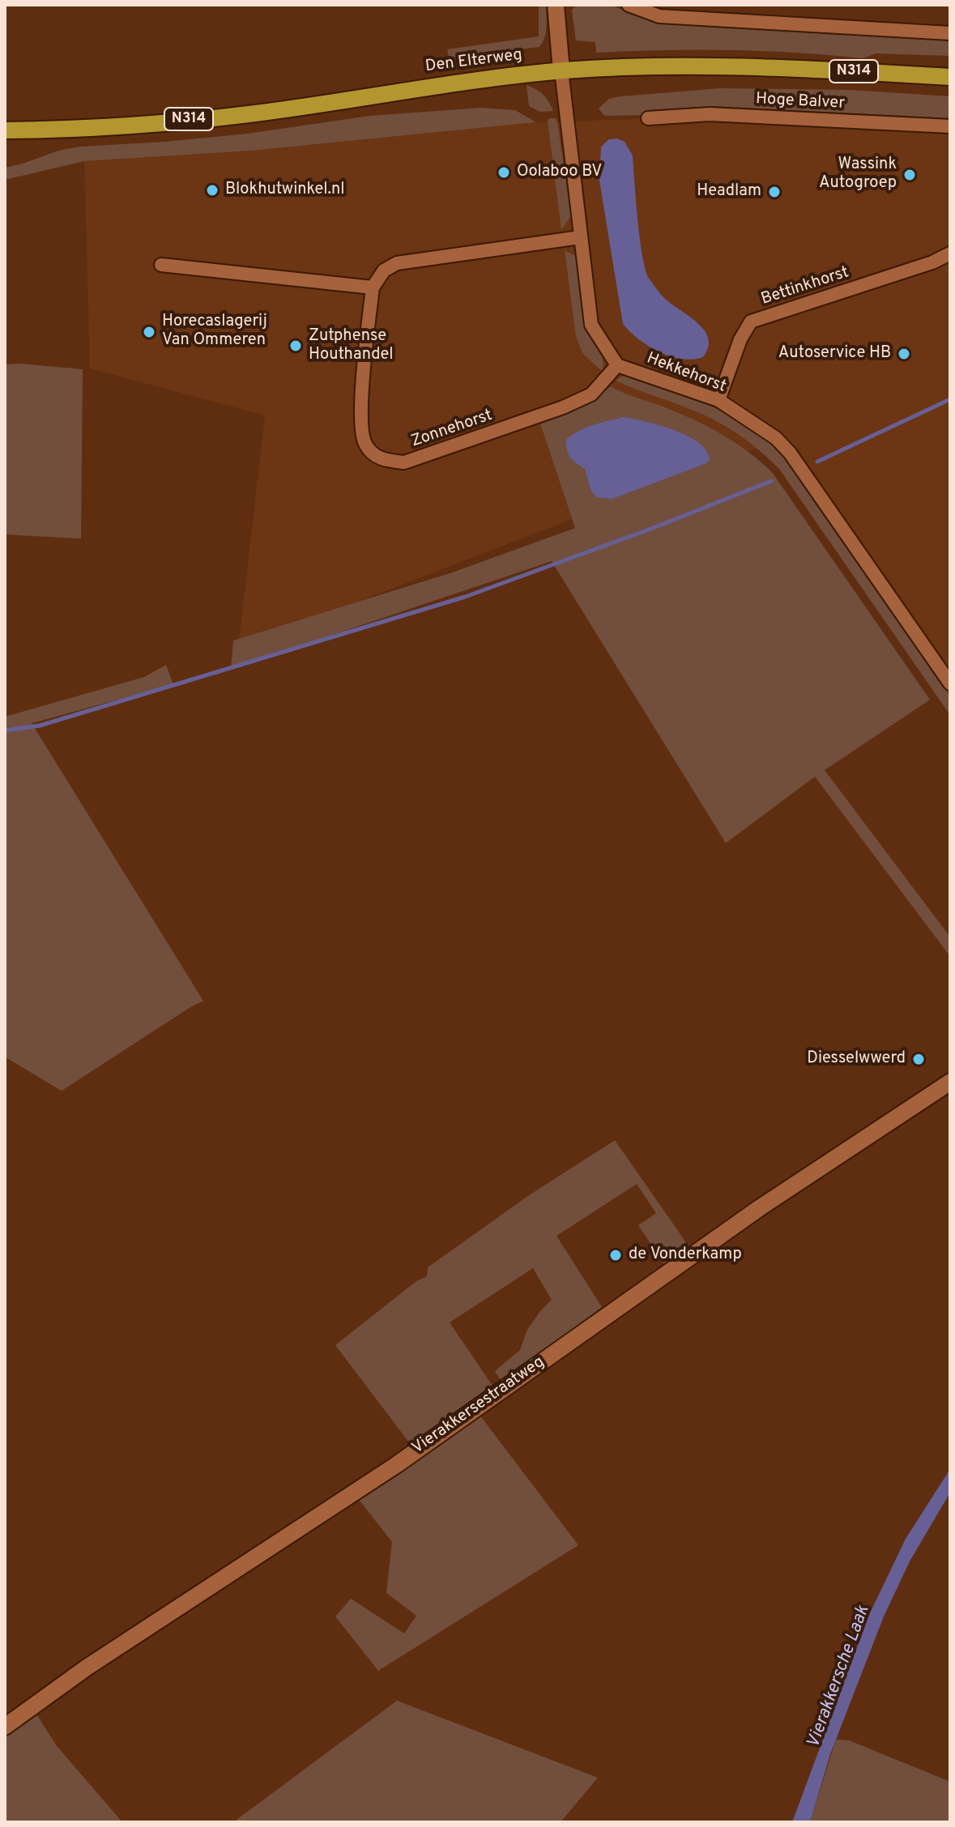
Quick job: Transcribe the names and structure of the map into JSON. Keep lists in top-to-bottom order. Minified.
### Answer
{"streets":{"main road":["Den Elterweg","N314"],"street":["Hoge Balver","Bettinkhorst","Hekkehorst","Zonnehorst","Vierakkersestraatweg"]},"crossings":[["Bettinkhorst","Hekkehorst"],["Hekkehorst","Zonnehorst"]],"water":["Vierakkersche Laak"],"places":["Oolaboo BV","Wassink Autogroep","Blokhutwinkel.nl","Headlam","Horecaslagerij Van Ommeren","Zutphense Houthandel","Autoservice HB","Diesselwwerd","de Vonderkamp"]}
